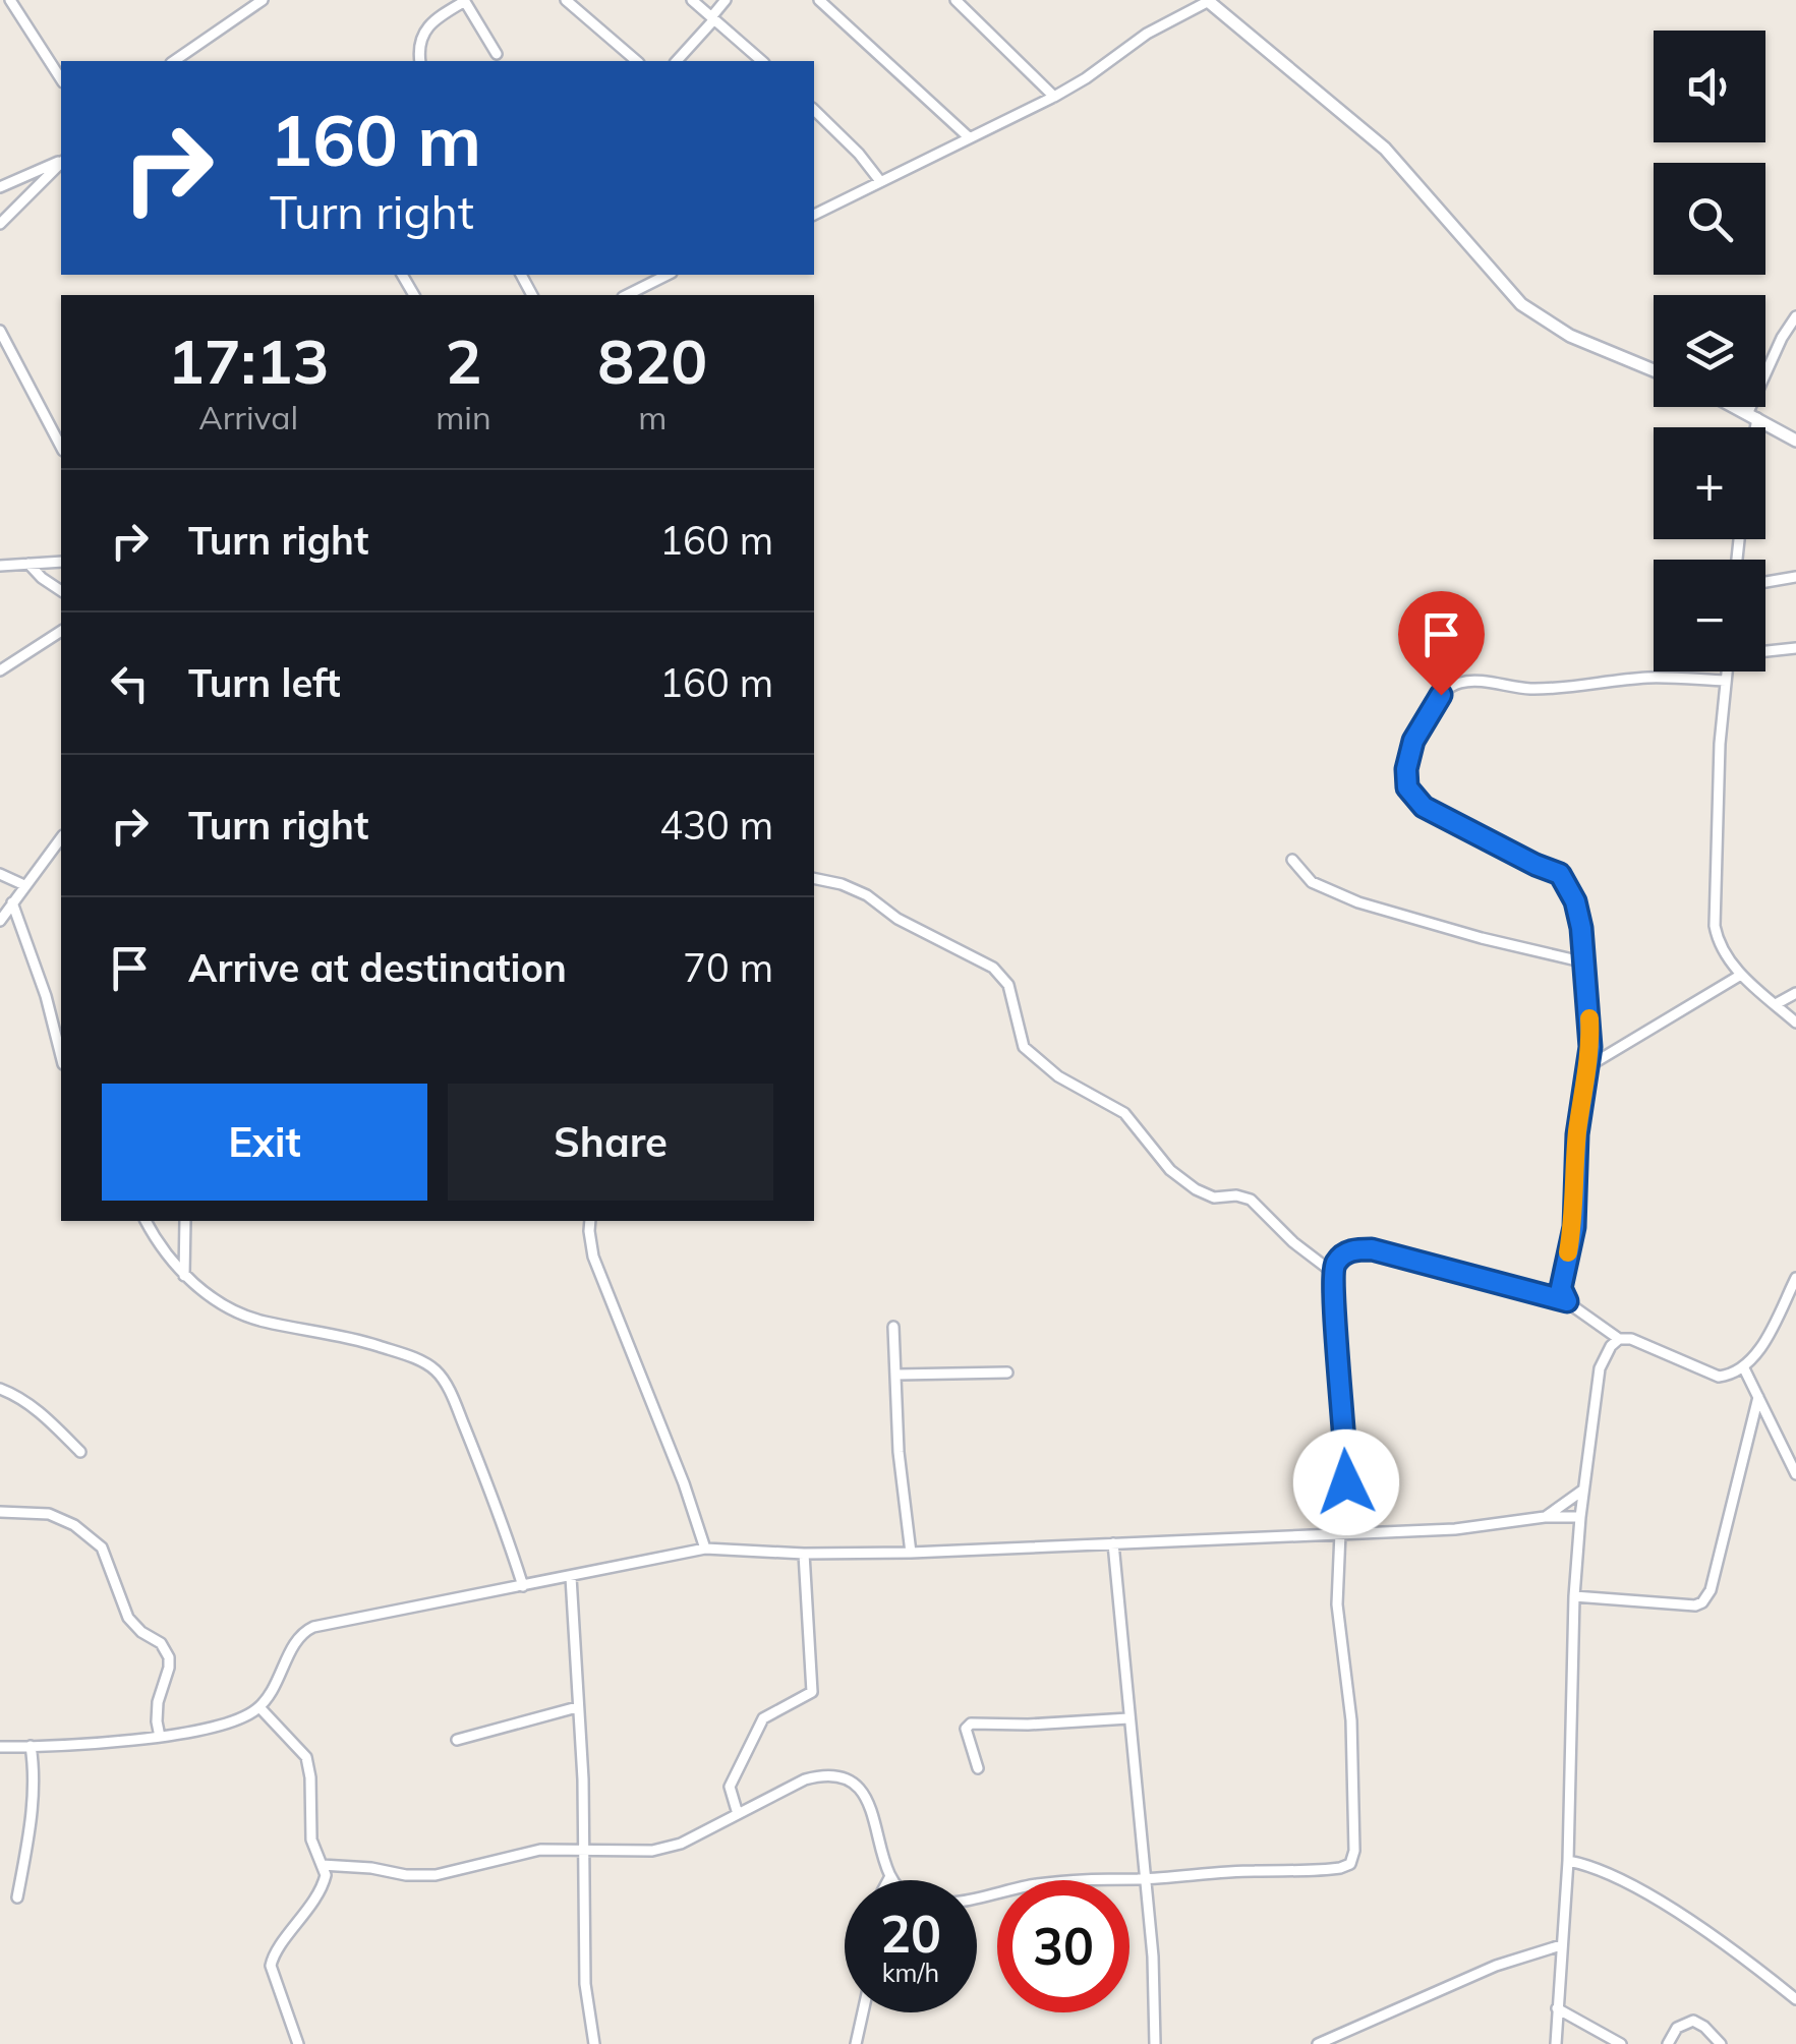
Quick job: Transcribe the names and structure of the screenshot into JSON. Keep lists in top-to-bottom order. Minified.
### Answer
{"page":{"map_buttons":["+","−"],"turn":["160 m","Turn right"],"eta":["17:13","Arrival","2","min","820","m"],"list":[{"name":"Turn right","value":"160 m"},{"name":"Turn left","value":"160 m"},{"name":"Turn right","value":"430 m"},{"name":"Arrive at destination","value":"70 m"}],"buttons":["Exit","Share"],"speed":"20 km/h","limit":"30"}}
